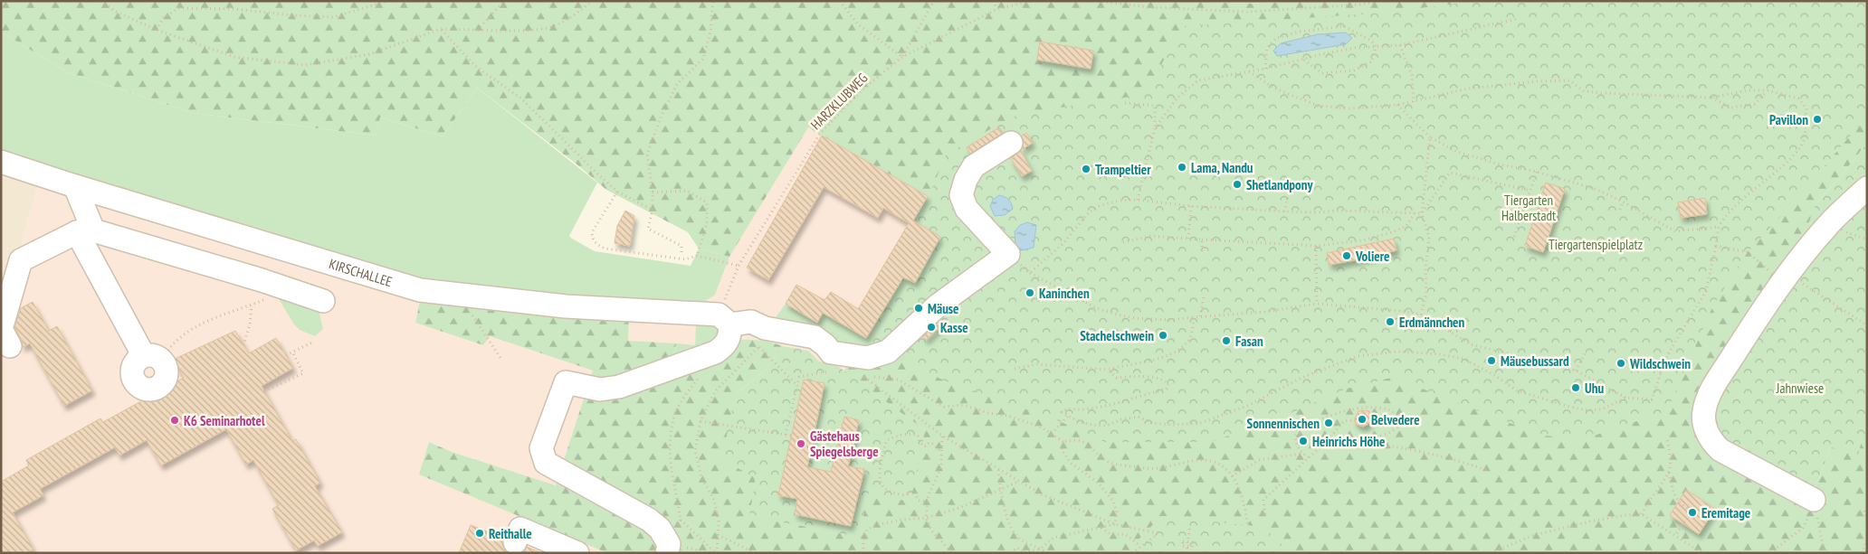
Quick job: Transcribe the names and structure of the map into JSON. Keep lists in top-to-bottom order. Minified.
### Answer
{"streets":{"street":["KIRSCHALLEE"],"path":["HARZKLUBWEG"]},"crossings":[["HARZKLUBWEG","KIRSCHALLEE"]],"parks":["Tiergarten Halberstadt","Tiergartenspielplatz","Jahnwiese"],"places":["Pavillon","Lama, Nandu","Trampeltier","Shetlandpony","Voliere","Kaninchen","Mäuse","Erdmännchen","Kasse","Stachelschwein","Fasan","Mäusebussard","Wildschwein","Uhu","Belvedere","K6 Seminarhotel","Sonnennischen","Heinrichs Höhe","Gästehaus Spiegelsberge","Eremitage","Reithalle"]}
